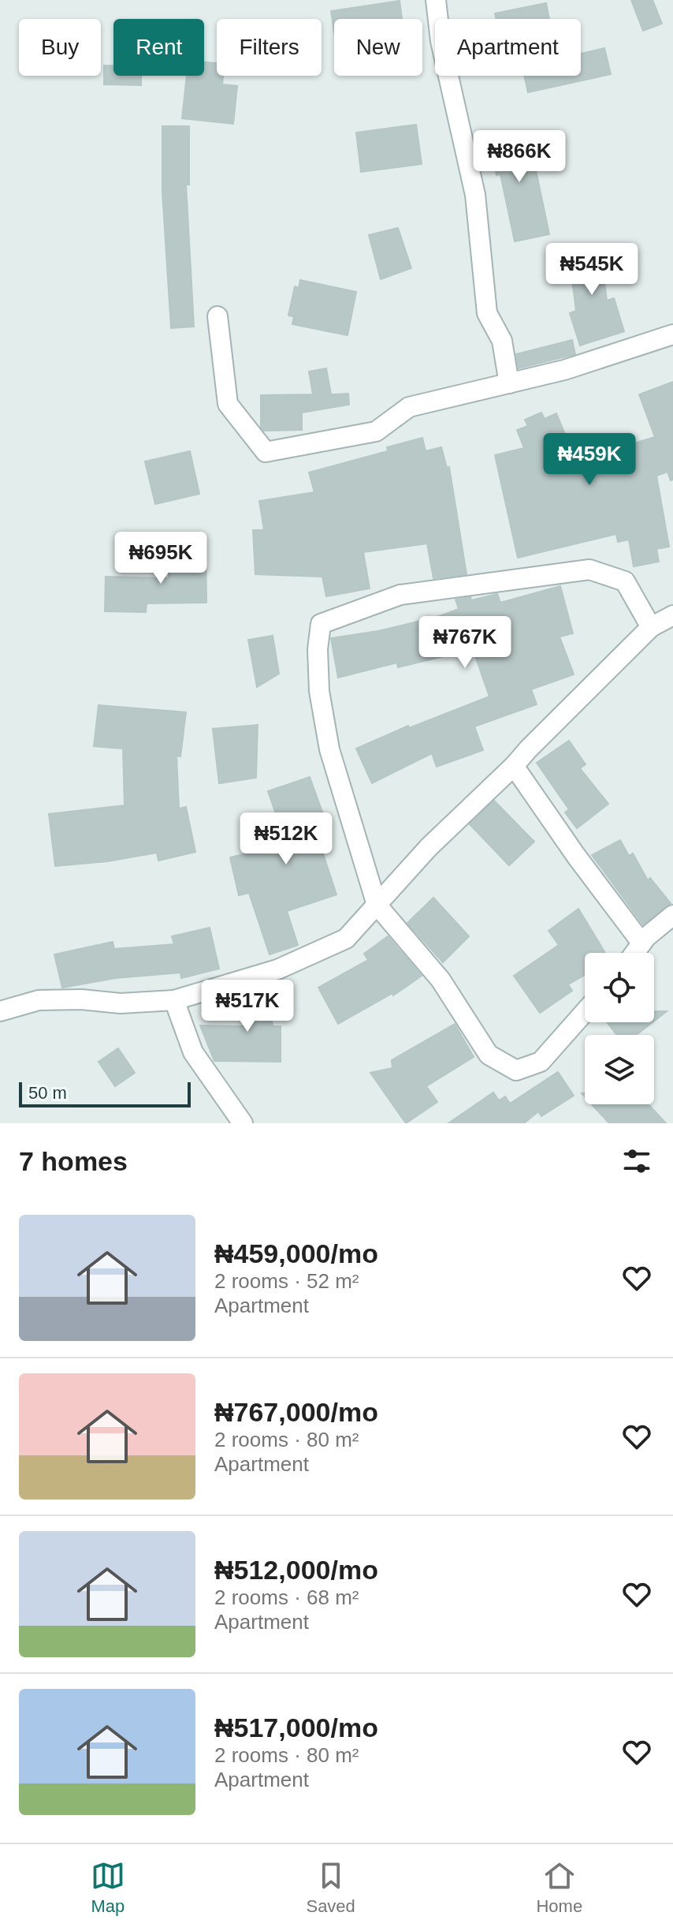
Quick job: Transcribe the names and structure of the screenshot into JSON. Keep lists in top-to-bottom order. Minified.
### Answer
{"scale_bar":"50 m","page":{"chip":["Buy","Rent","Filters","New","Apartment"],"price":["₦866K","₦545K","₦459K","₦695K","₦767K","₦512K","₦517K"],"scale":"50 m","heading":"7 homes","list":[{"name":"₦459,000/mo","note":"2 rooms · 52 m² · Apartment"},{"name":"₦767,000/mo","note":"2 rooms · 80 m² · Apartment"},{"name":"₦512,000/mo","note":"2 rooms · 68 m² · Apartment"},{"name":"₦517,000/mo","note":"2 rooms · 80 m² · Apartment"}],"tabs":["Map","Saved","Home"]}}
